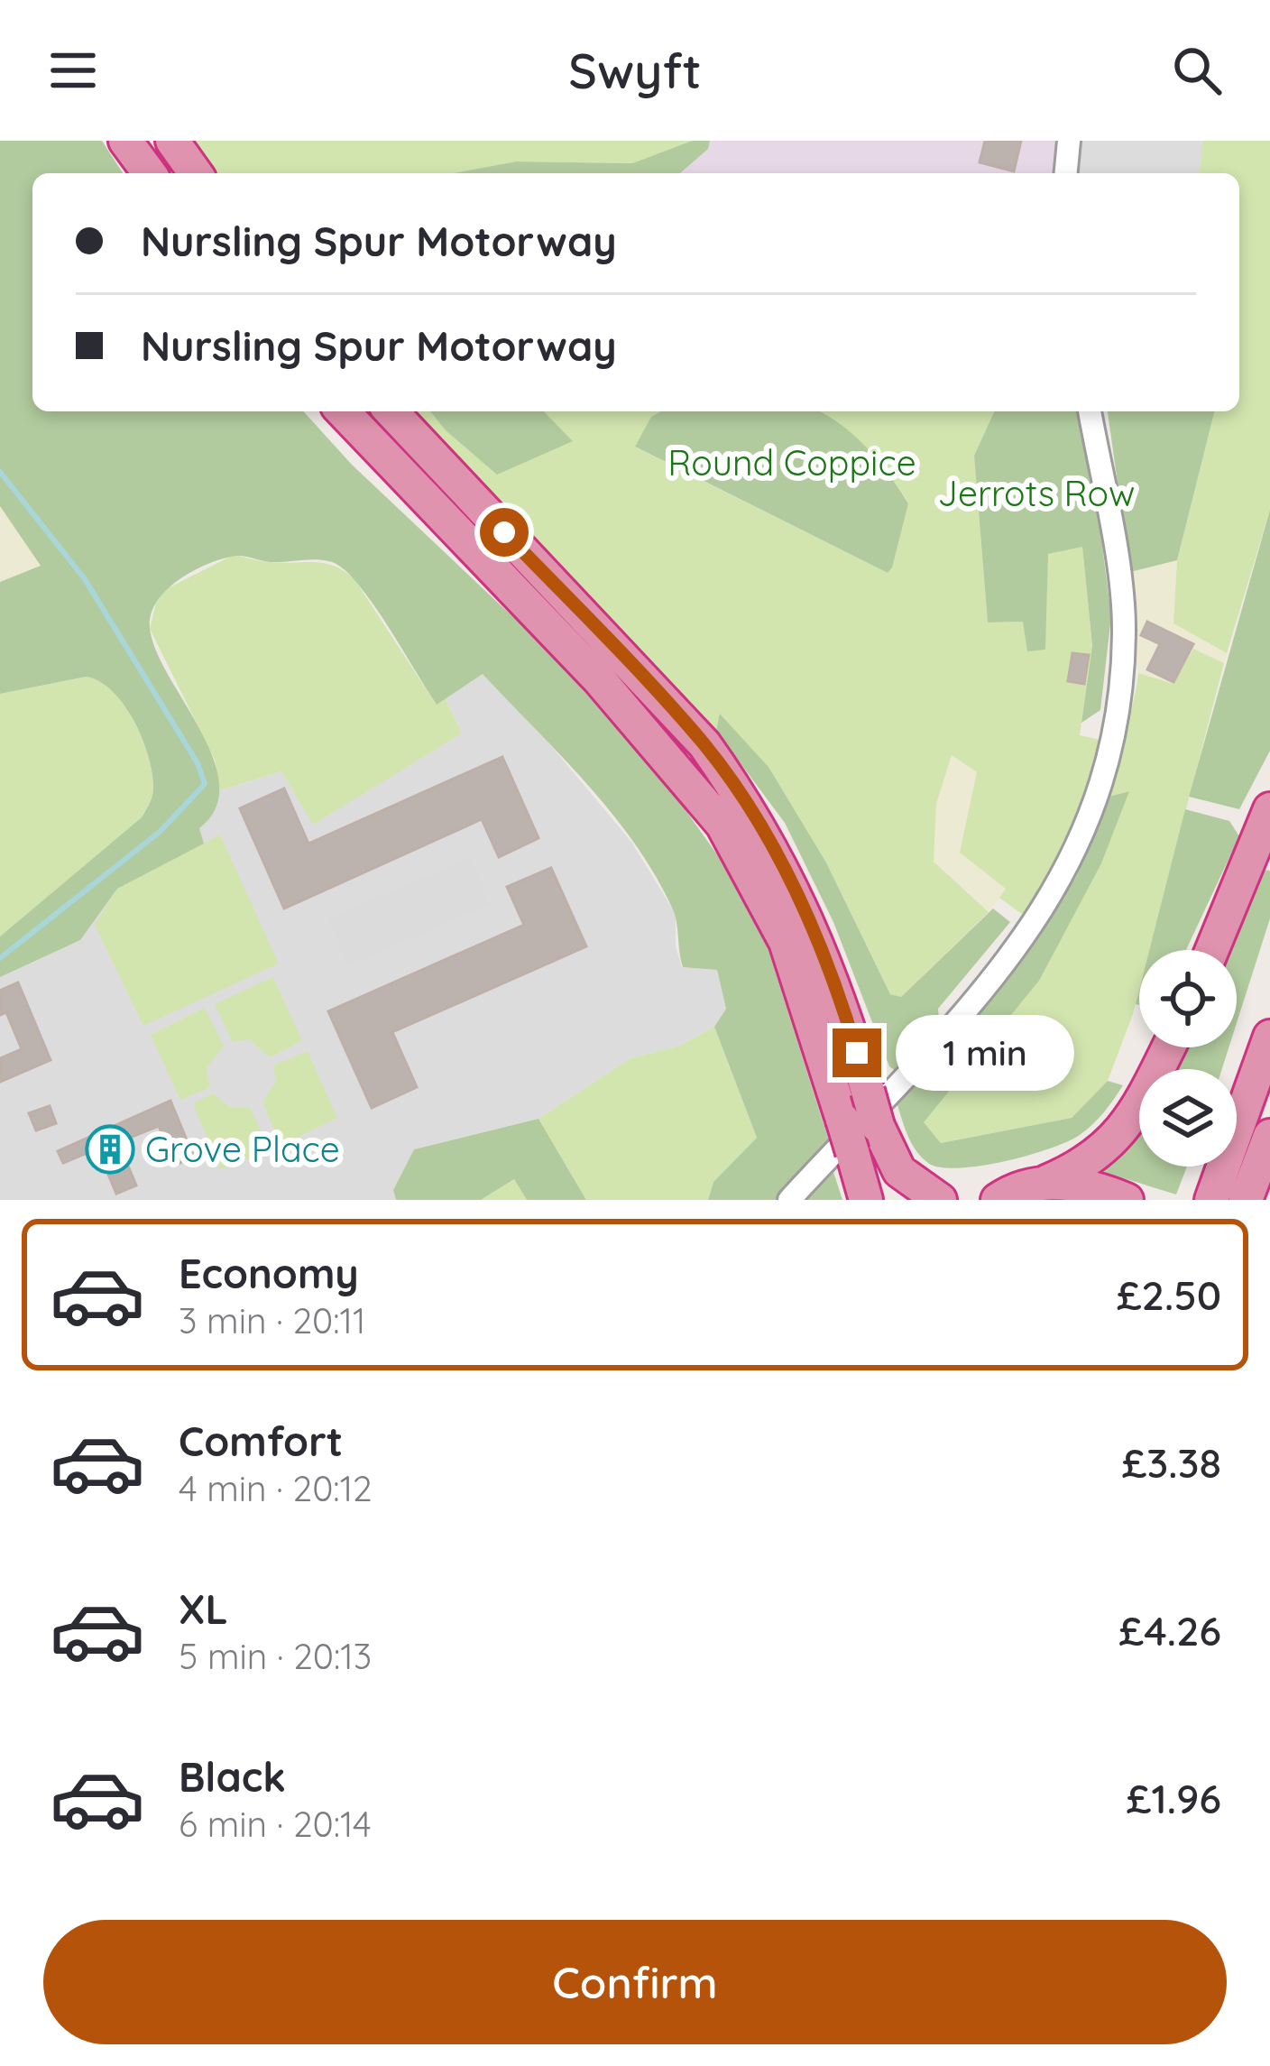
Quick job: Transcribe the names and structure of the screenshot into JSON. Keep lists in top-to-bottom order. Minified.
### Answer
{"parks":["Round Coppice","Jerrots Row"],"places":{"building":["Grove Place"]},"page":{"header":"Swyft","banner":["Nursling Spur Motorway","Nursling Spur Motorway"],"bubble":"1 min","list":[{"name":"Economy","note":"3 min · 20:11","value":"£2.50"},{"name":"Comfort","note":"4 min · 20:12","value":"£3.38"},{"name":"XL","note":"5 min · 20:13","value":"£4.26"},{"name":"Black","note":"6 min · 20:14","value":"£1.96"}],"buttons":"Confirm"}}
